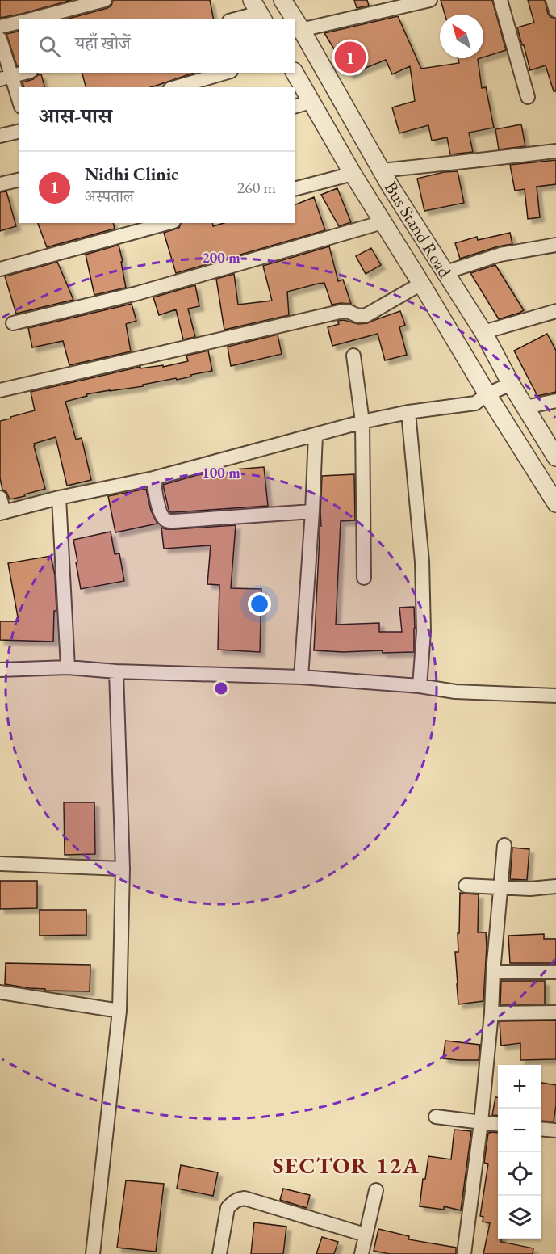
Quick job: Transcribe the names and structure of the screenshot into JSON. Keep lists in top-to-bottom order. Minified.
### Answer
{"streets":{"street":["Bus Stand Road"]},"districts":["SECTOR 12A"],"north":"top left","page":{"search":"यहाँ खोजें","pins":"1","heading":"आस-पास","list":[{"mark":"1","name":"Nidhi Clinic","note":"अस्पताल","value":"260 m"}],"map_buttons":["+","−"]},"rings":["200 m","100 m"]}
